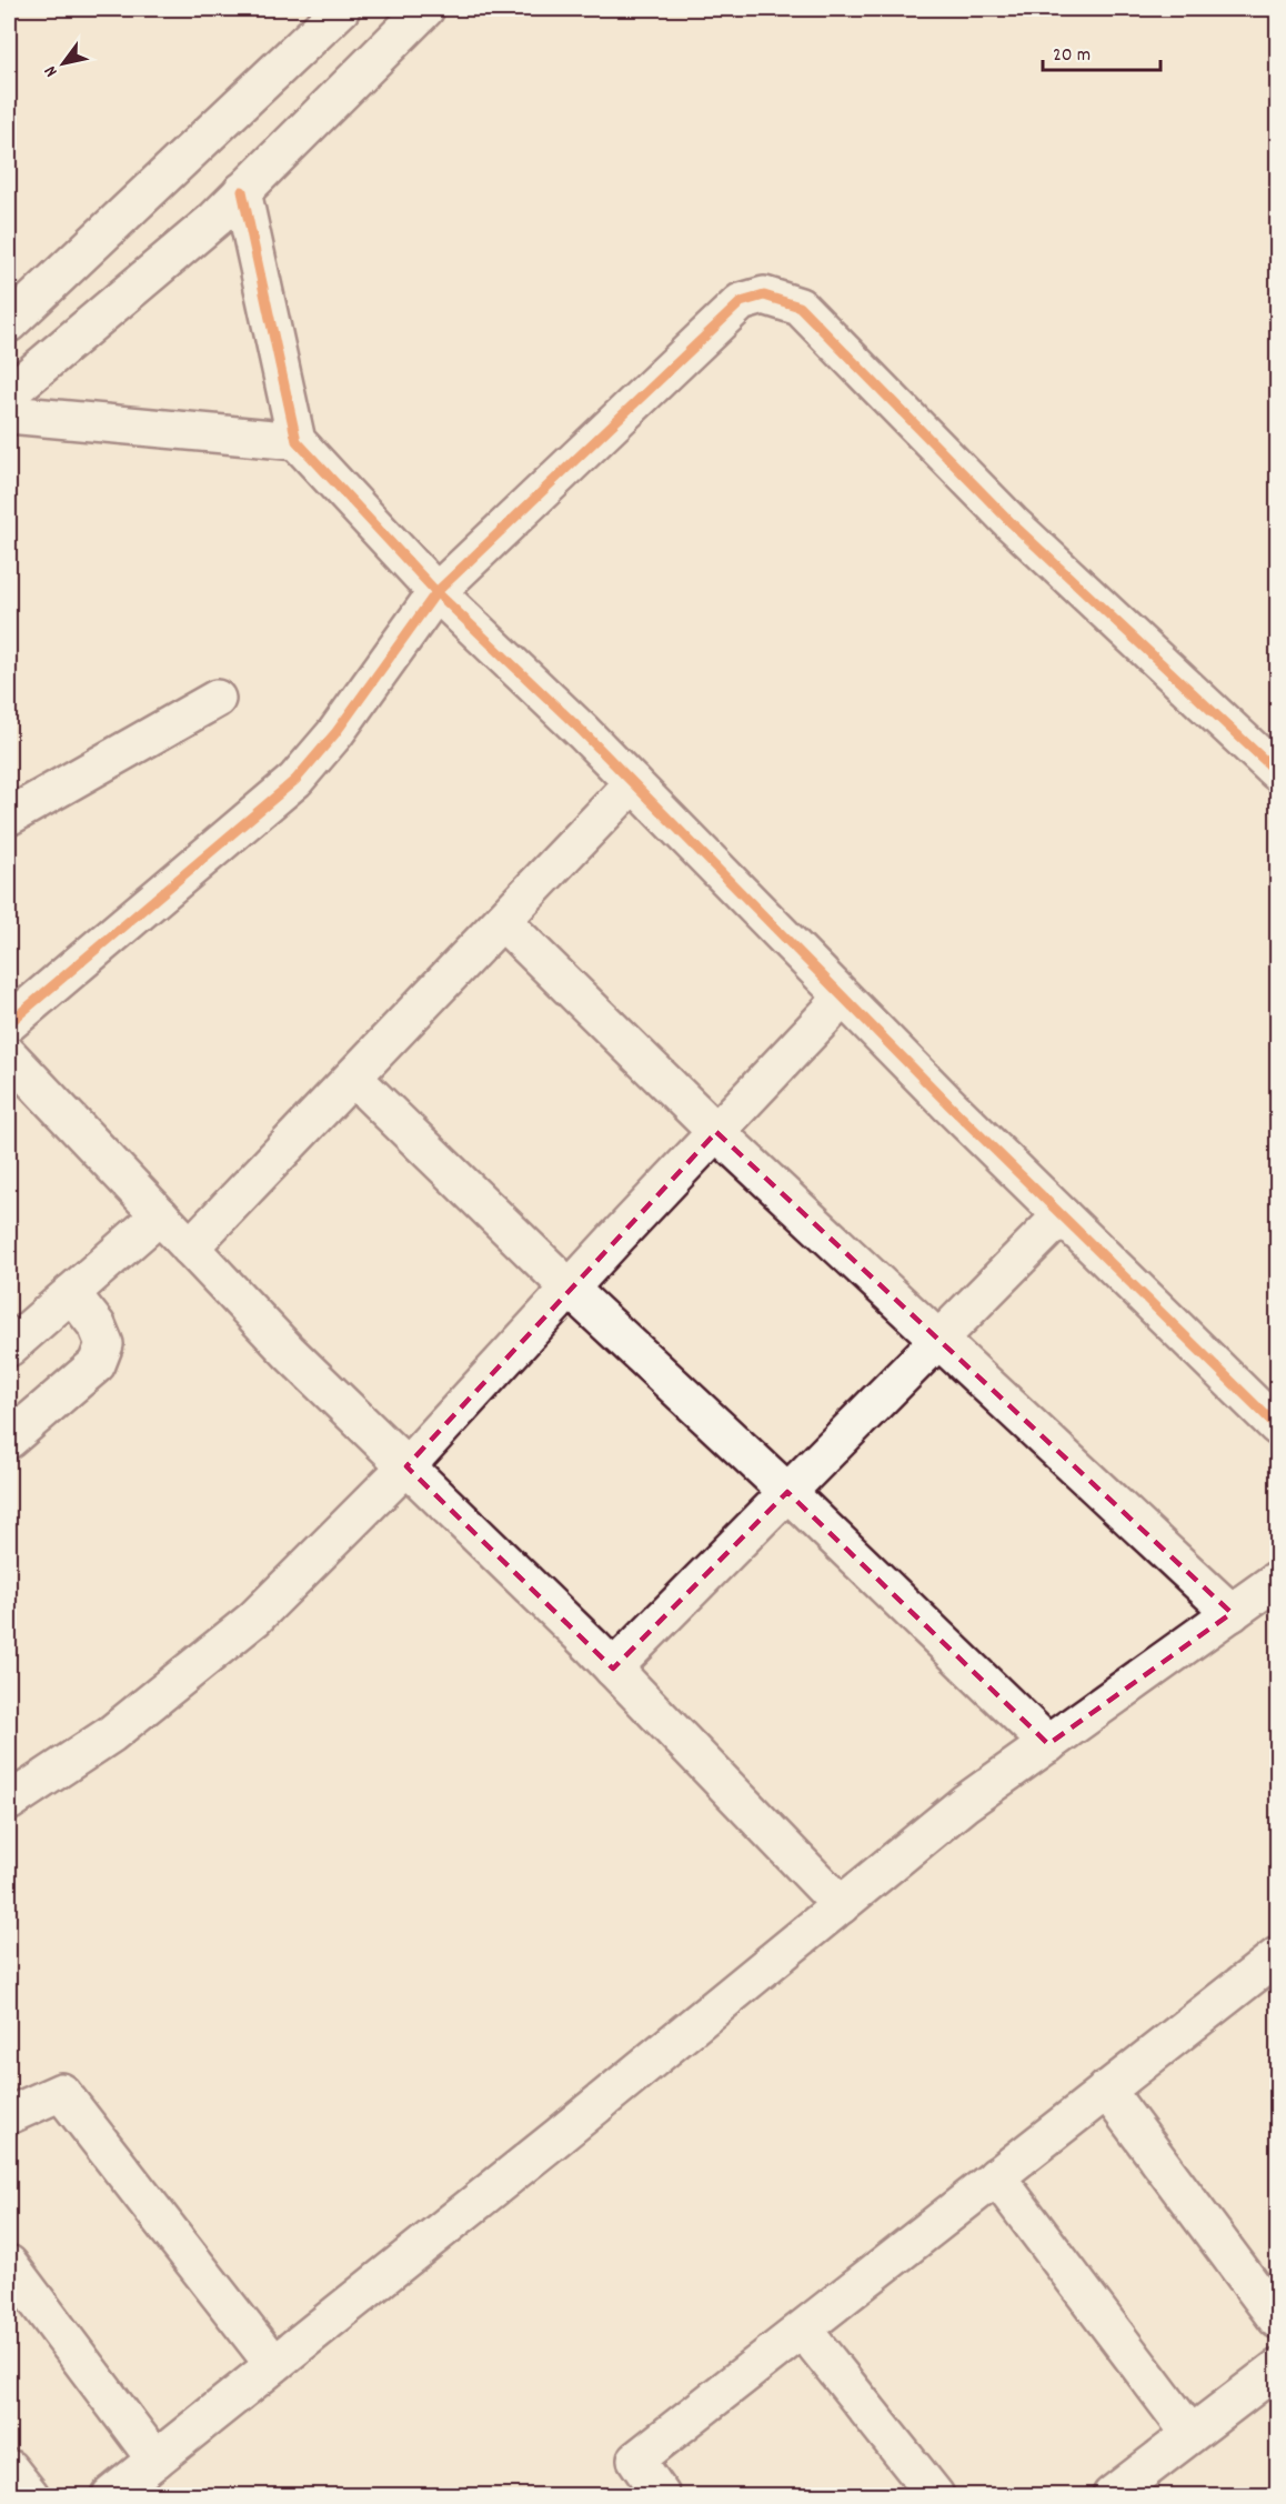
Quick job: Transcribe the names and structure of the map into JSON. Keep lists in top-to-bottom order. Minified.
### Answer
{"scale_bar":"20 m","north":"bottom left"}
